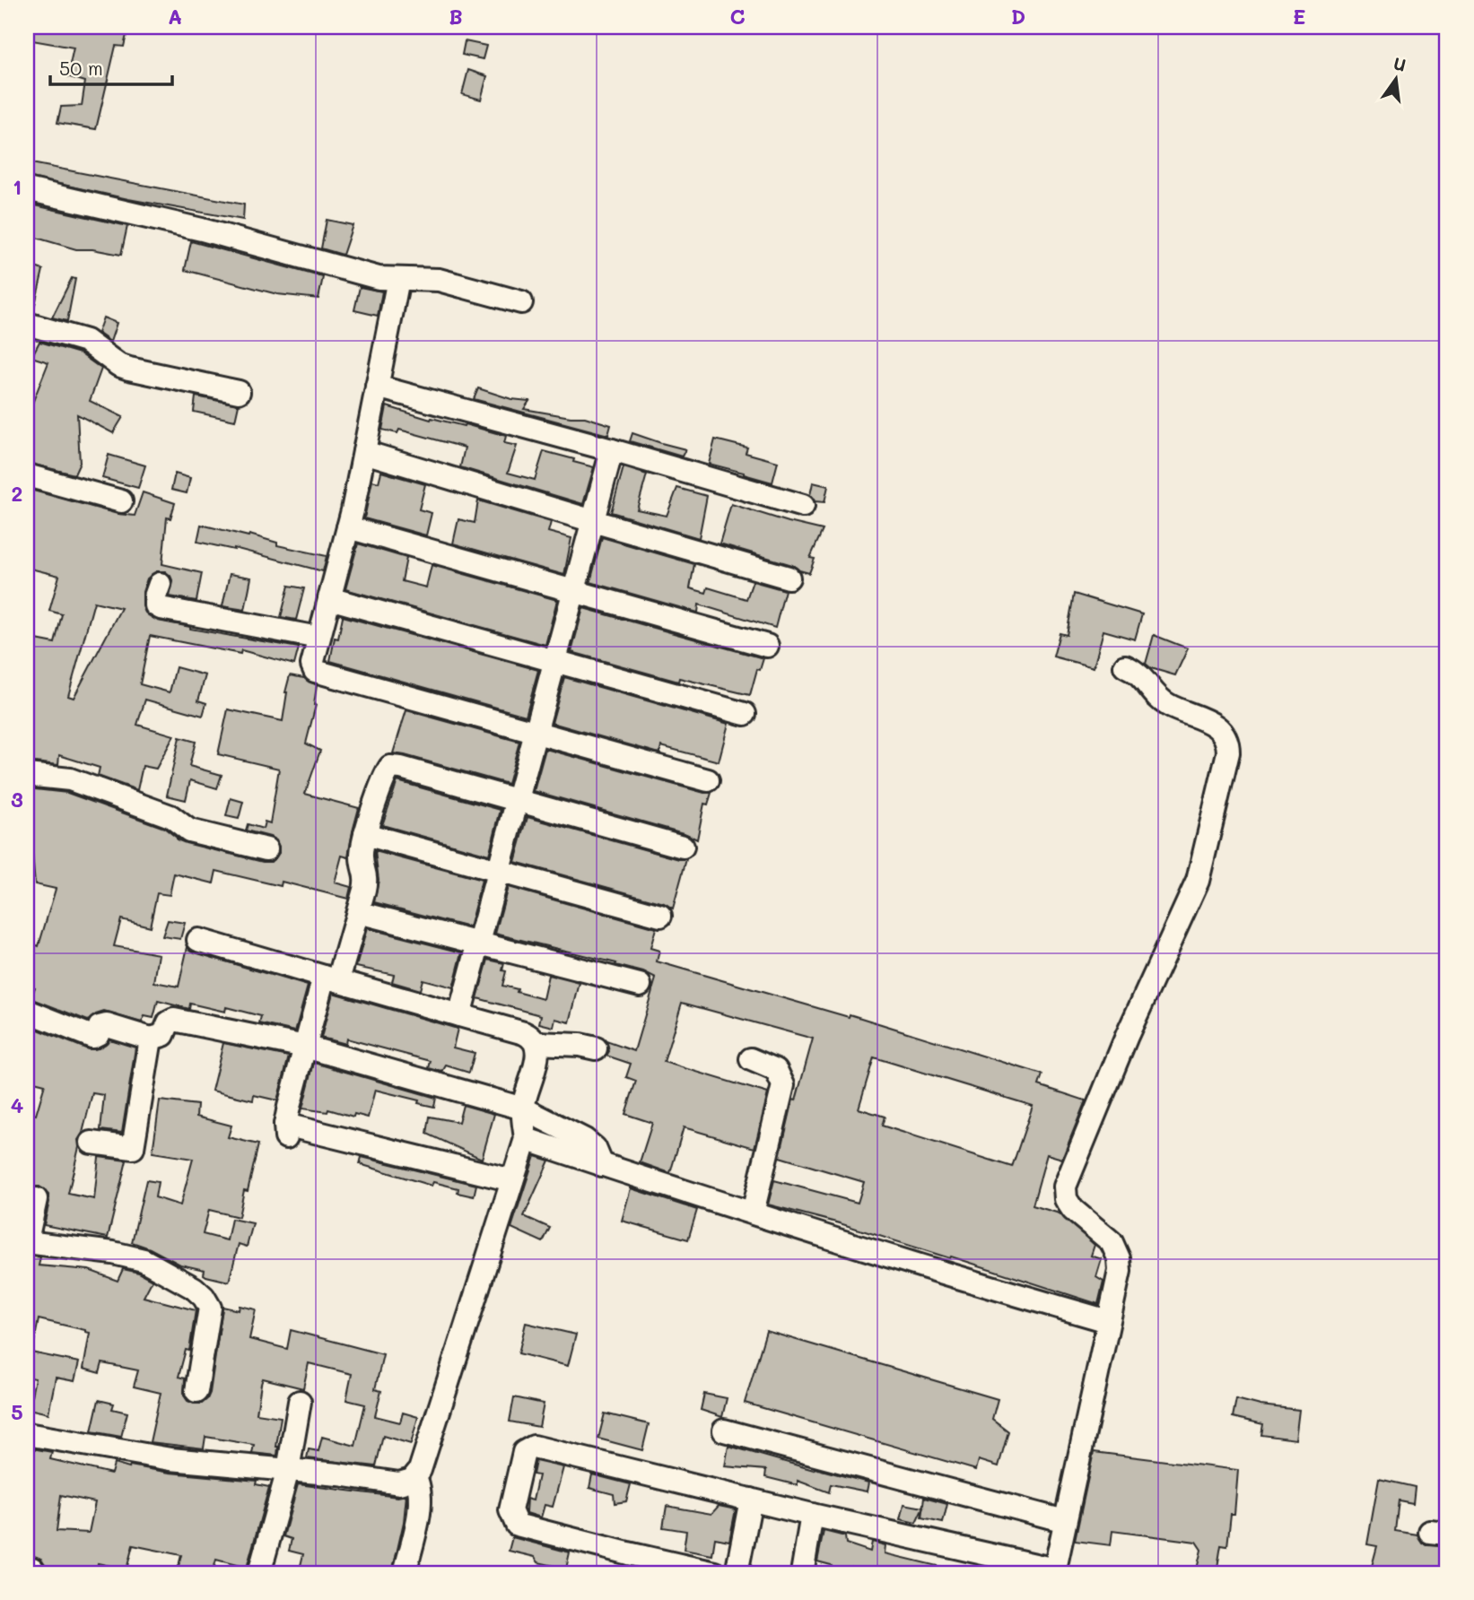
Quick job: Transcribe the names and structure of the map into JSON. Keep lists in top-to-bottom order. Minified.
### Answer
{"scale_bar":"50 m","north":"top","grid":{"columns":["A","B","C","D","E"],"rows":["1","2","3","4","5"]}}
